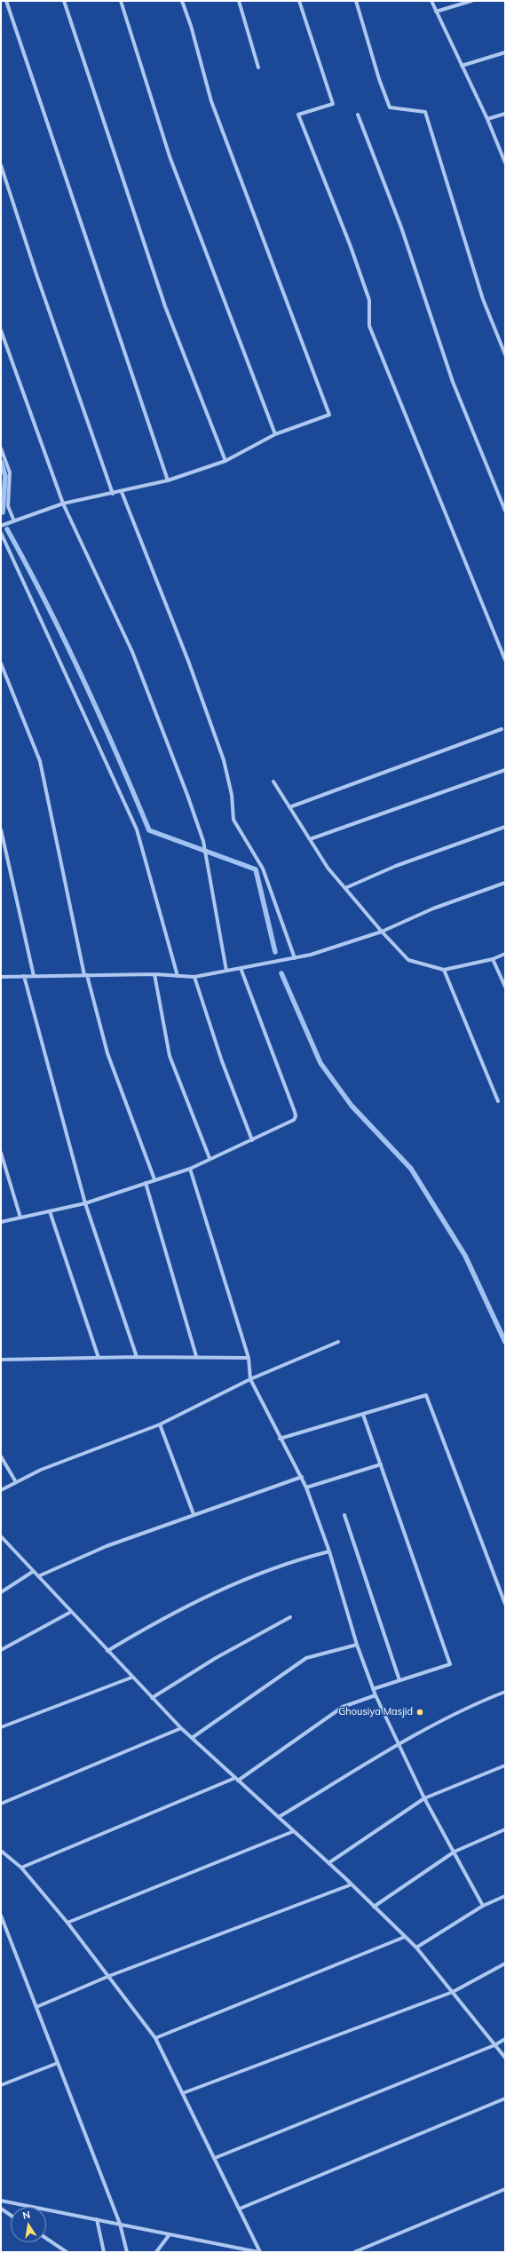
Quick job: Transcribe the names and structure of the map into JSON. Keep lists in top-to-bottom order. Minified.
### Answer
{"places":["Ghousiya Masjid"],"north":"top"}
